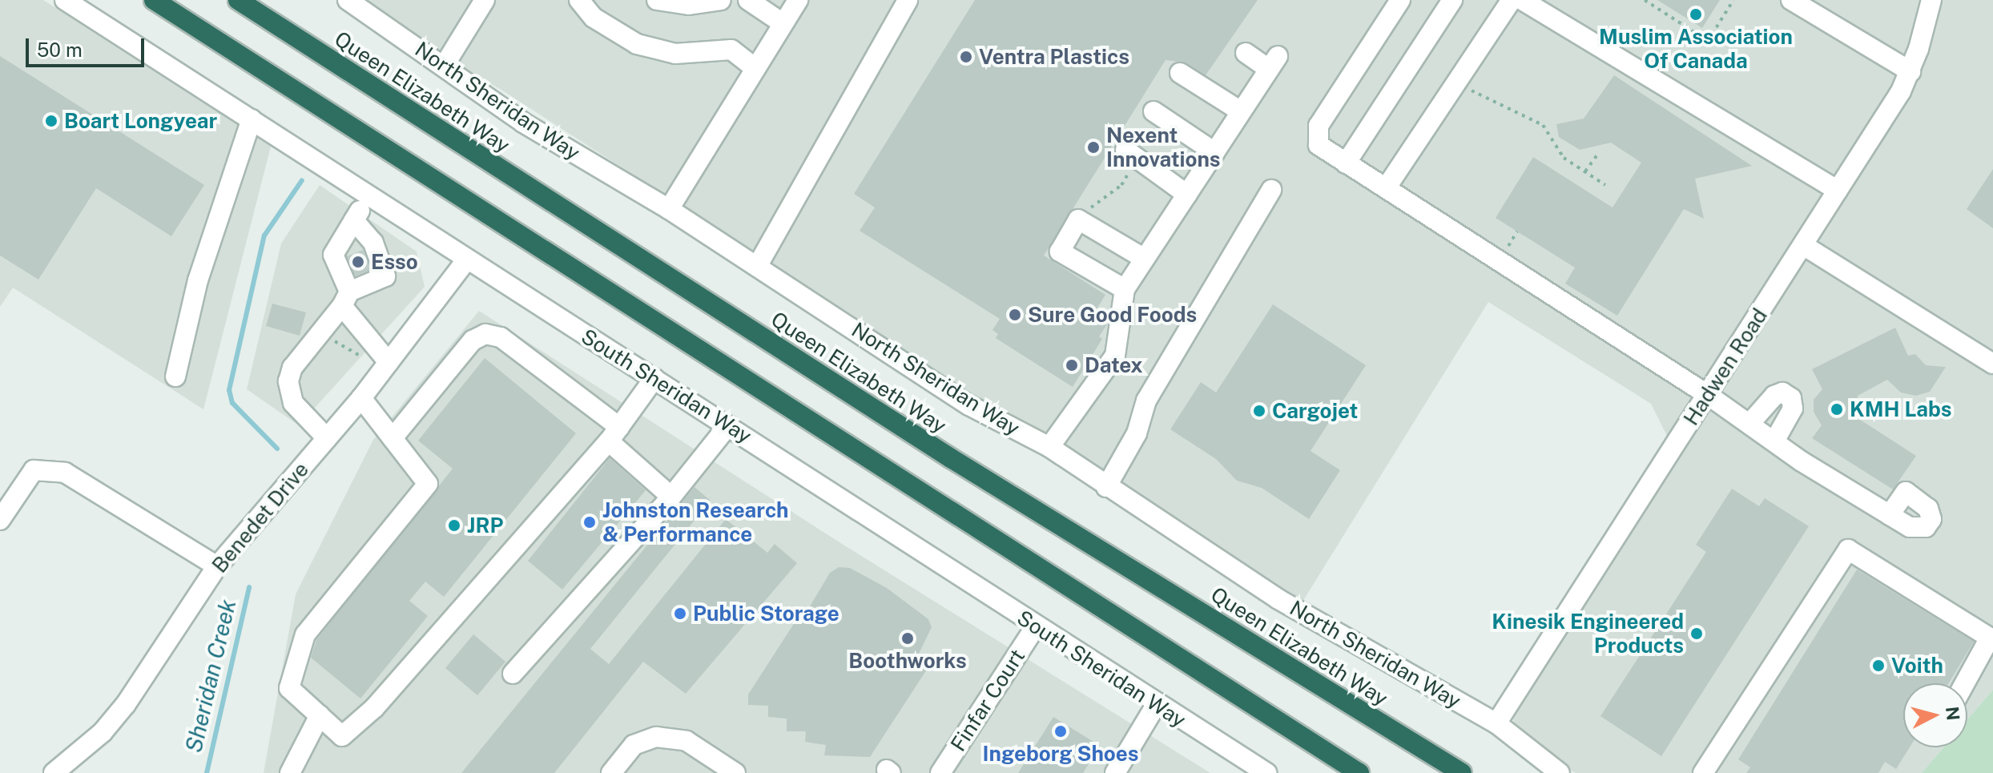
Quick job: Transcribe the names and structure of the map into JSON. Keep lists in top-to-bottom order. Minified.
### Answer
{"streets":{"highway":["Queen Elizabeth Way"],"street":["North Sheridan Way","Hadwen Road","South Sheridan Way","Benedet Drive","Finfar Court"]},"crossings":[["North Sheridan Way","Hadwen Road"],["South Sheridan Way","Benedet Drive"],["South Sheridan Way","Finfar Court"]],"water":["Sheridan Creek"],"places":["Muslim Association Of Canada","Ventra Plastics","Boart Longyear","Nexent Innovations","Esso","Sure Good Foods","Datex","KMH Labs","Cargojet","Johnston Research & Performance","JRP","Public Storage","Kinesik Engineered Products","Boothworks","Voith","Ingeborg Shoes"],"scale_bar":"50 m","north":"right"}
